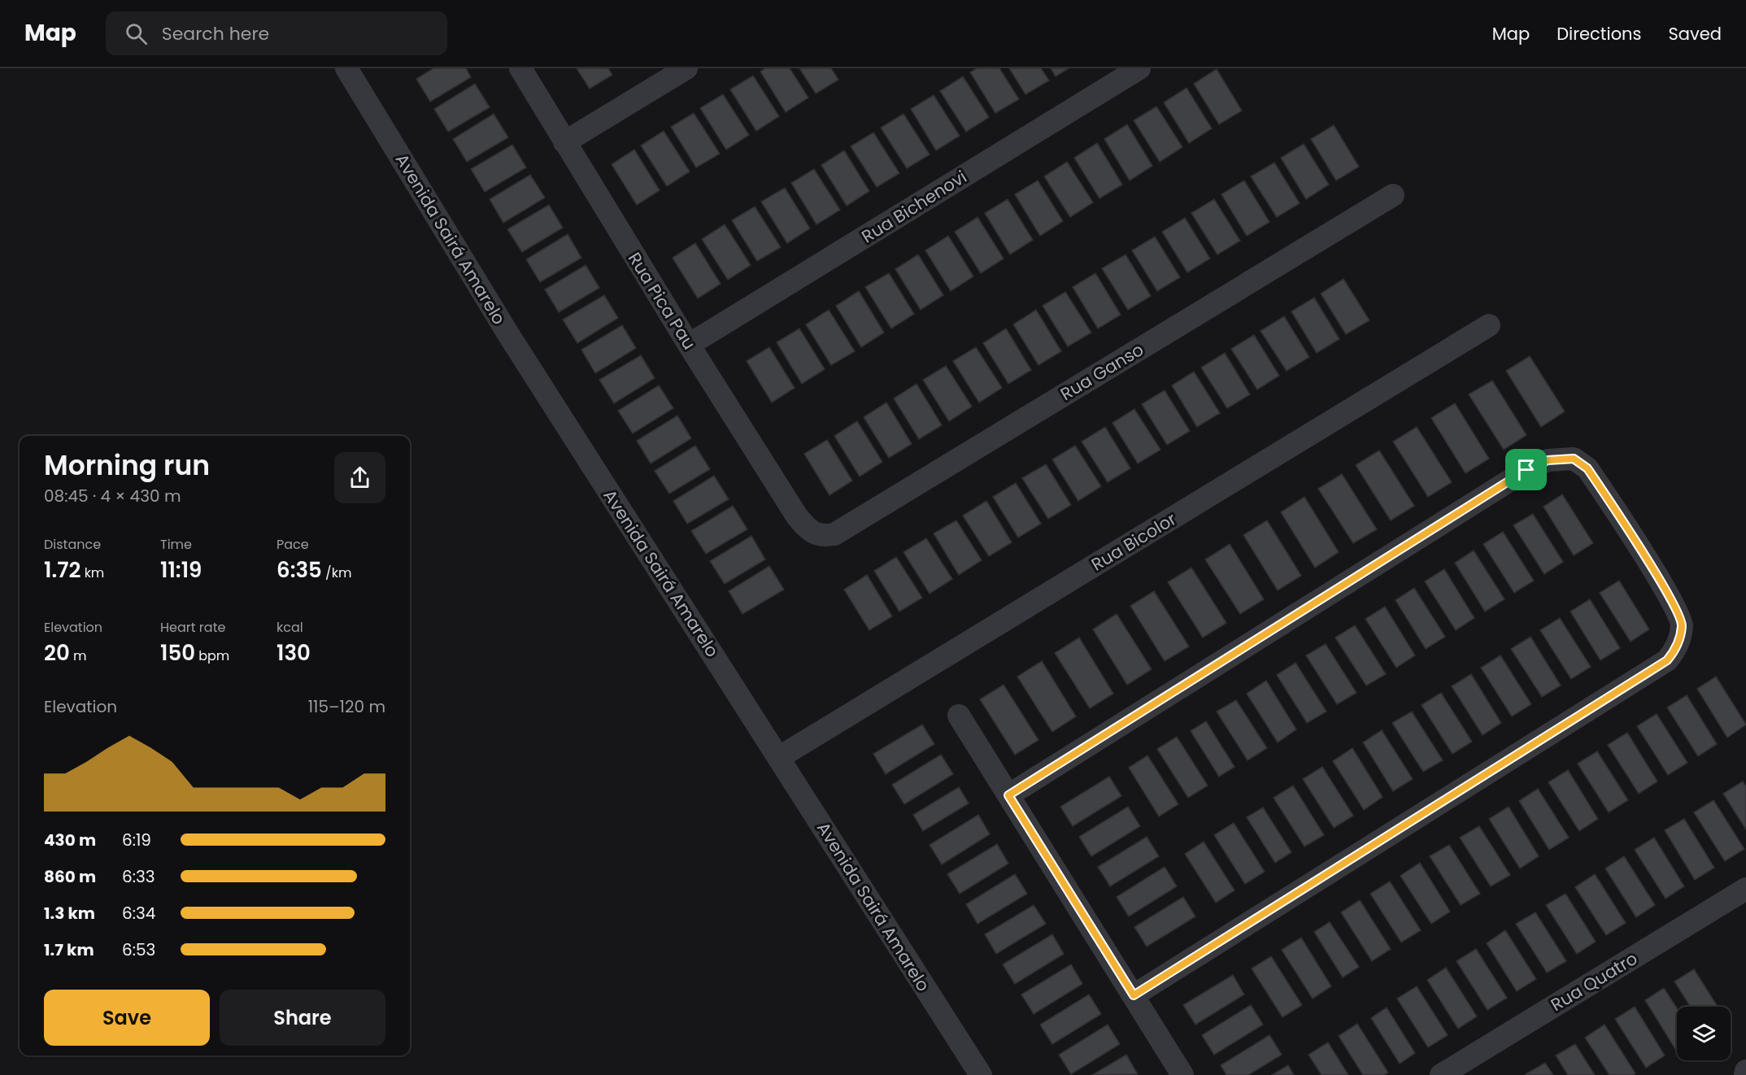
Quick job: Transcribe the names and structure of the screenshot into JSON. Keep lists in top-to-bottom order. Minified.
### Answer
{"streets":{"street":["Rua Bichenovi","Avenida Sairá Amarelo","Rua Pica Pau","Rua Ganso","Rua Bicolor","Rua Quatro"]},"crossings":[["Rua Bichenovi","Rua Pica Pau"],["Avenida Sairá Amarelo","Rua Bicolor"],["Rua Pica Pau","Rua Ganso"]],"page":{"header":"Map","search":"Search here","nav":["Map","Directions","Saved"],"heading":["Morning run","08:45 · 4 × 430 m"],"stats":[["Distance","1.72 km"],["Time","11:19"],["Pace","6:35 /km"],["Elevation","20 m"],["Heart rate","150 bpm"],["kcal","130"]],"chart":["Elevation","115–120 m"],"list":[{"name":"430 m","note":"6:19"},{"name":"860 m","note":"6:33"},{"name":"1.3 km","note":"6:34"},{"name":"1.7 km","note":"6:53"}],"buttons":["Save","Share"]}}
